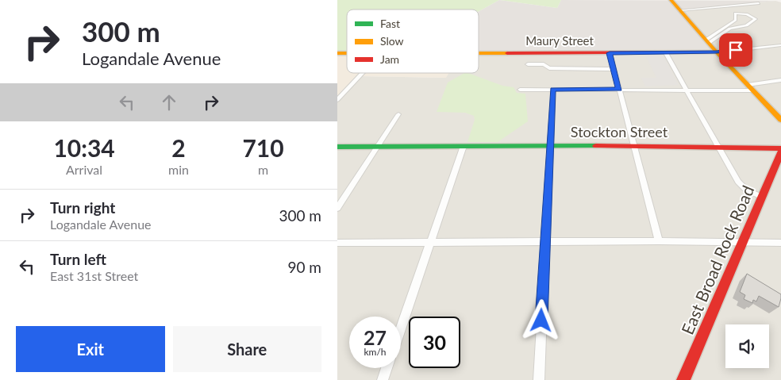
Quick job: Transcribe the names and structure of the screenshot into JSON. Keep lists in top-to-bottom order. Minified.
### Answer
{"streets":{"street":["Maury Street","Stockton Street","East Broad Rock Road"]},"legend":["Fast","Slow","Jam"],"page":{"turn":["300 m","Logandale Avenue"],"eta":["10:34","Arrival","2","min","710","m"],"list":[{"name":"Turn right","note":"Logandale Avenue","value":"300 m"},{"name":"Turn left","note":"East 31st Street","value":"90 m"}],"speed":"27 km/h","limit":"30","buttons":["Exit","Share"]}}
